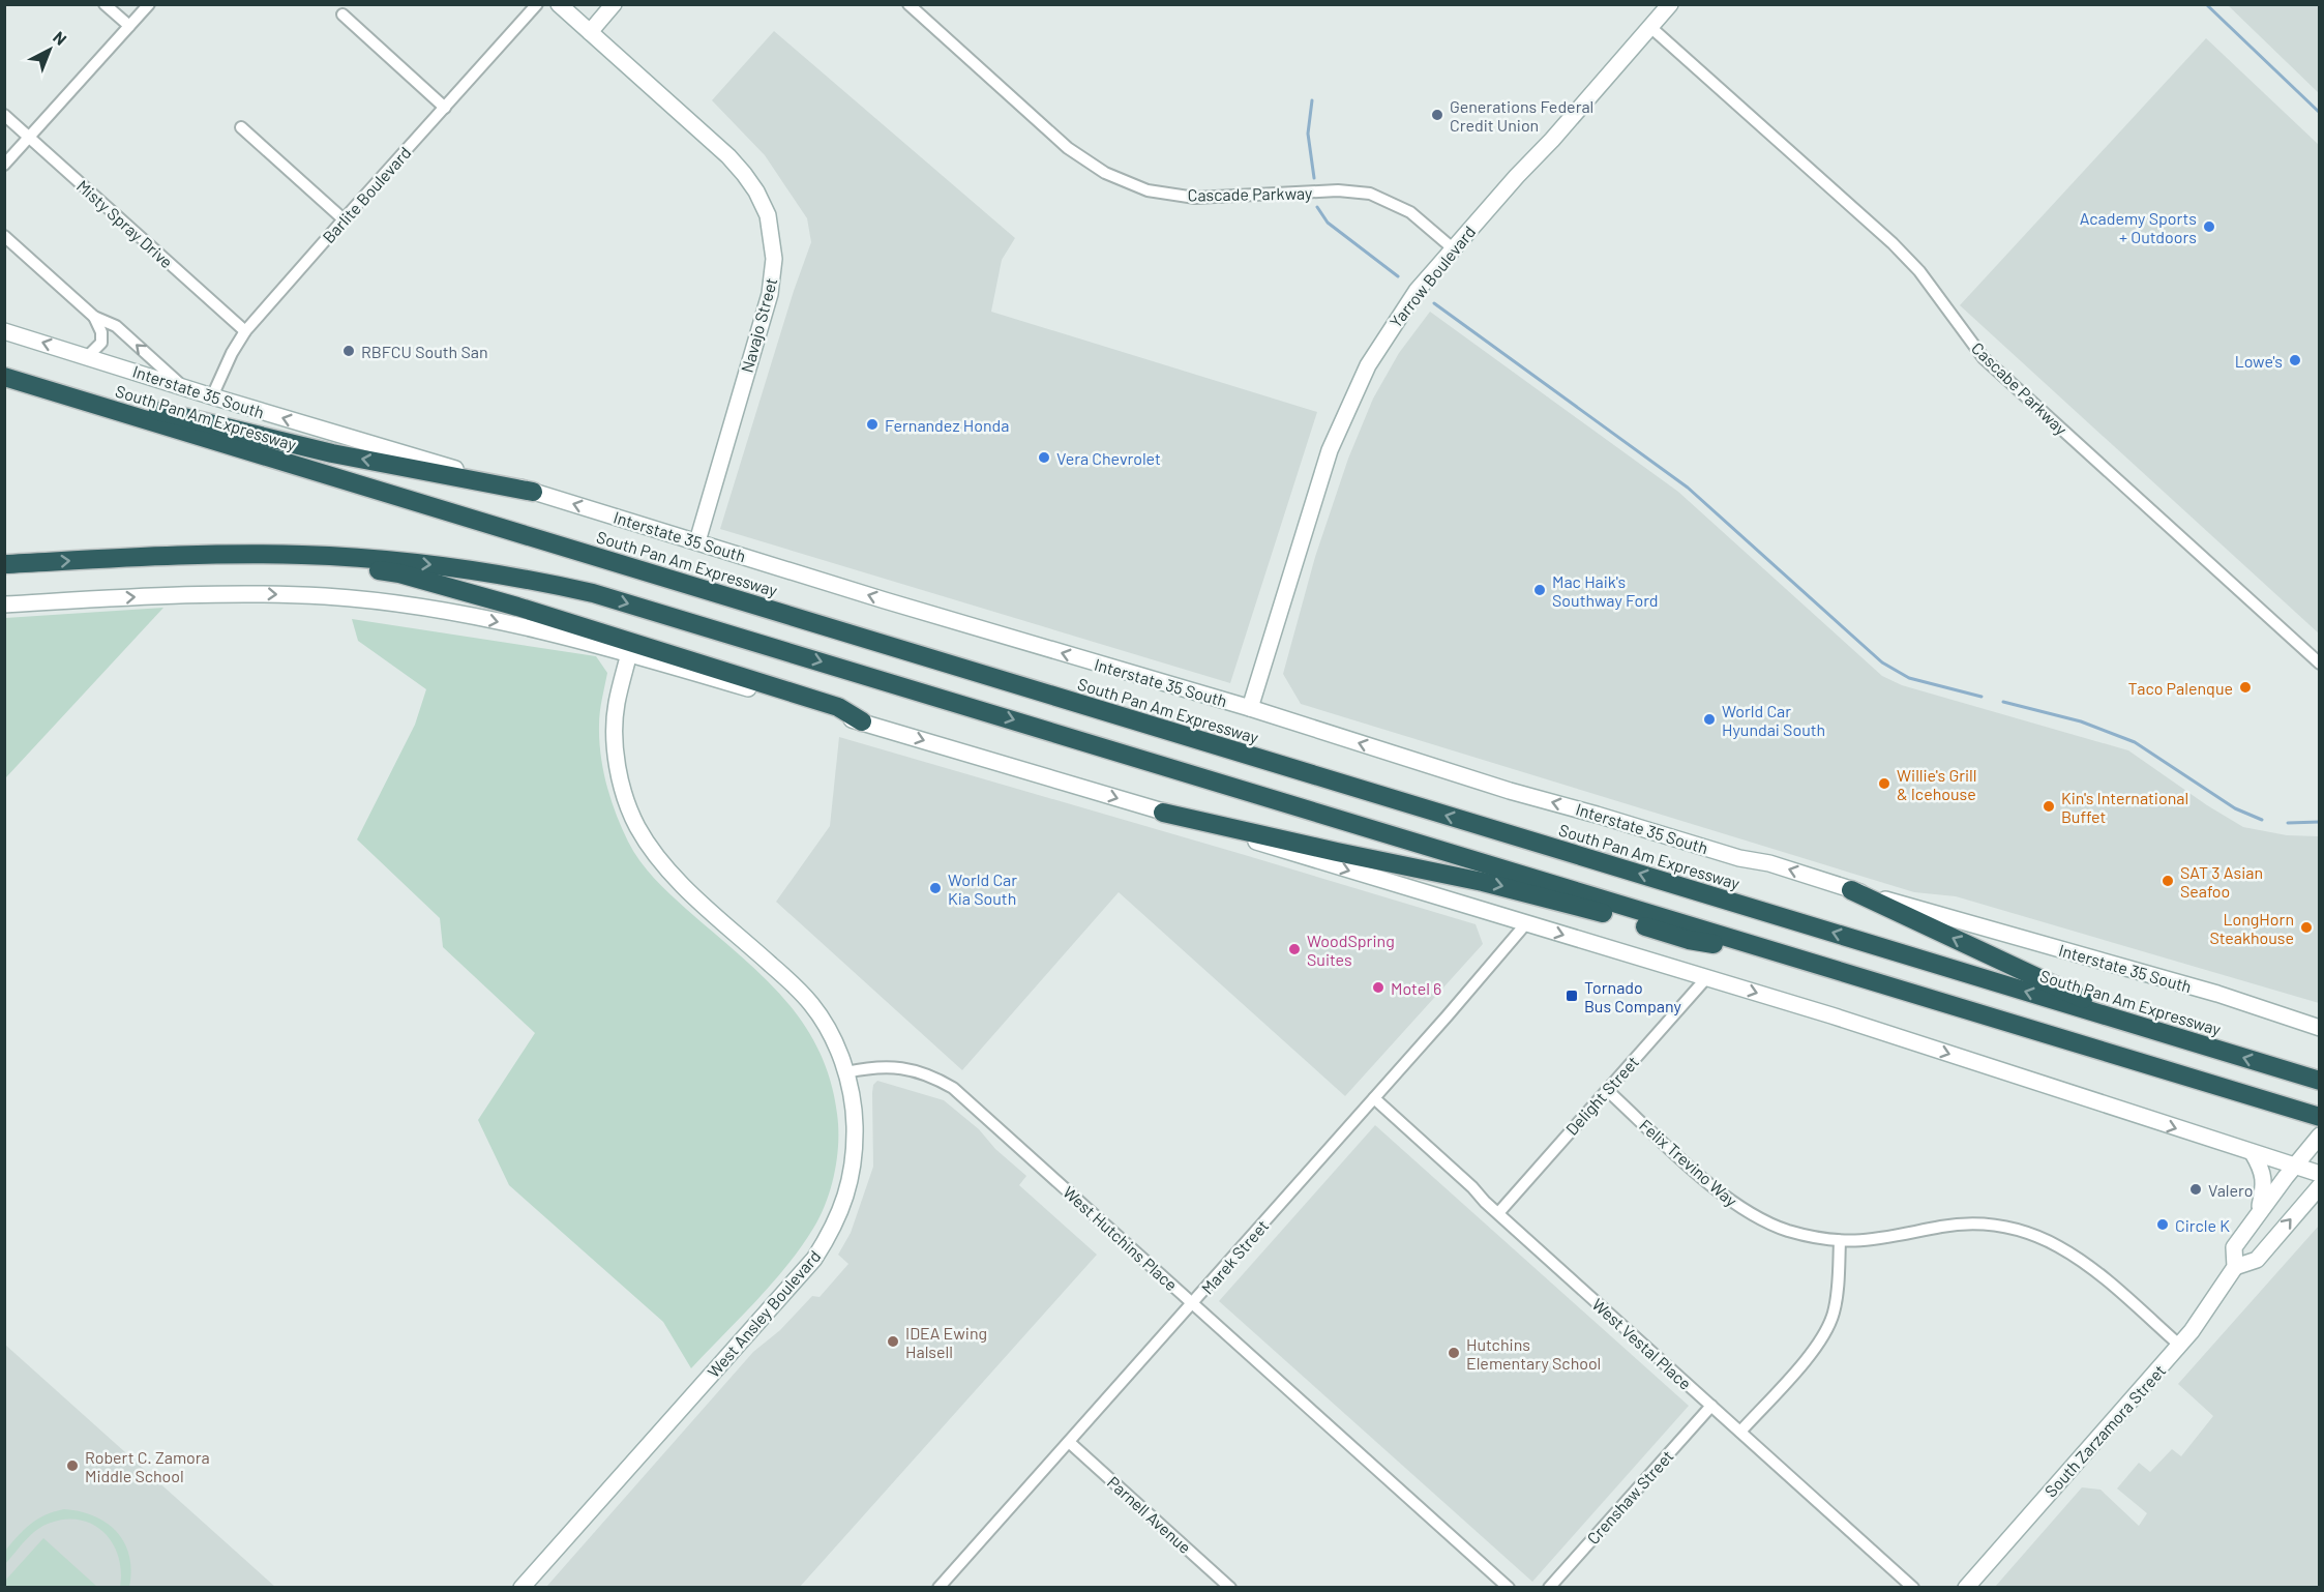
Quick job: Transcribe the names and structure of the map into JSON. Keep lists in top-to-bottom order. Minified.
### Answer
{"streets":{"highway":["South Pan Am Expressway"],"main road":["Yarrow Boulevard","Navajo Street","Interstate 35 South","West Ansley Boulevard","South Zarzamora Street"],"street":["Cascade Parkway","Barlite Boulevard","Misty Spray Drive","Cascabe Parkway","Delight Street","Felix Trevino Way","West Hutchins Place","Marek Street","West Vestal Place","Crenshaw Street","Parnell Avenue"]},"crossings":[["Cascade Parkway","Yarrow Boulevard"],["Barlite Boulevard","Misty Spray Drive"],["Barlite Boulevard","Interstate 35 South"],["Yarrow Boulevard","Cascabe Parkway"],["Yarrow Boulevard","Interstate 35 South"],["Navajo Street","Interstate 35 South"],["Delight Street","Felix Trevino Way"],["Delight Street","West Vestal Place"],["Felix Trevino Way","South Zarzamora Street"],["West Hutchins Place","Marek Street"],["West Hutchins Place","West Ansley Boulevard"],["Marek Street","West Vestal Place"],["Marek Street","Parnell Avenue"],["West Vestal Place","Crenshaw Street"]],"places":{"other":["Generations Federal Credit Union","Academy Sports + Outdoors","RBFCU South San","Lowe's","Fernandez Honda","Vera Chevrolet","Mac Haik's Southway Ford","Taco Palenque","World Car Hyundai South","Willie's Grill & Icehouse","Kin's International Buffet","SAT 3 Asian Seafoo","World Car Kia South","LongHorn Steakhouse","WoodSpring Suites","Motel 6","Valero","Circle K","IDEA Ewing Halsell","Hutchins Elementary School","Robert C. Zamora Middle School"],"transit":["Tornado Bus Company"]},"north":"top right"}
